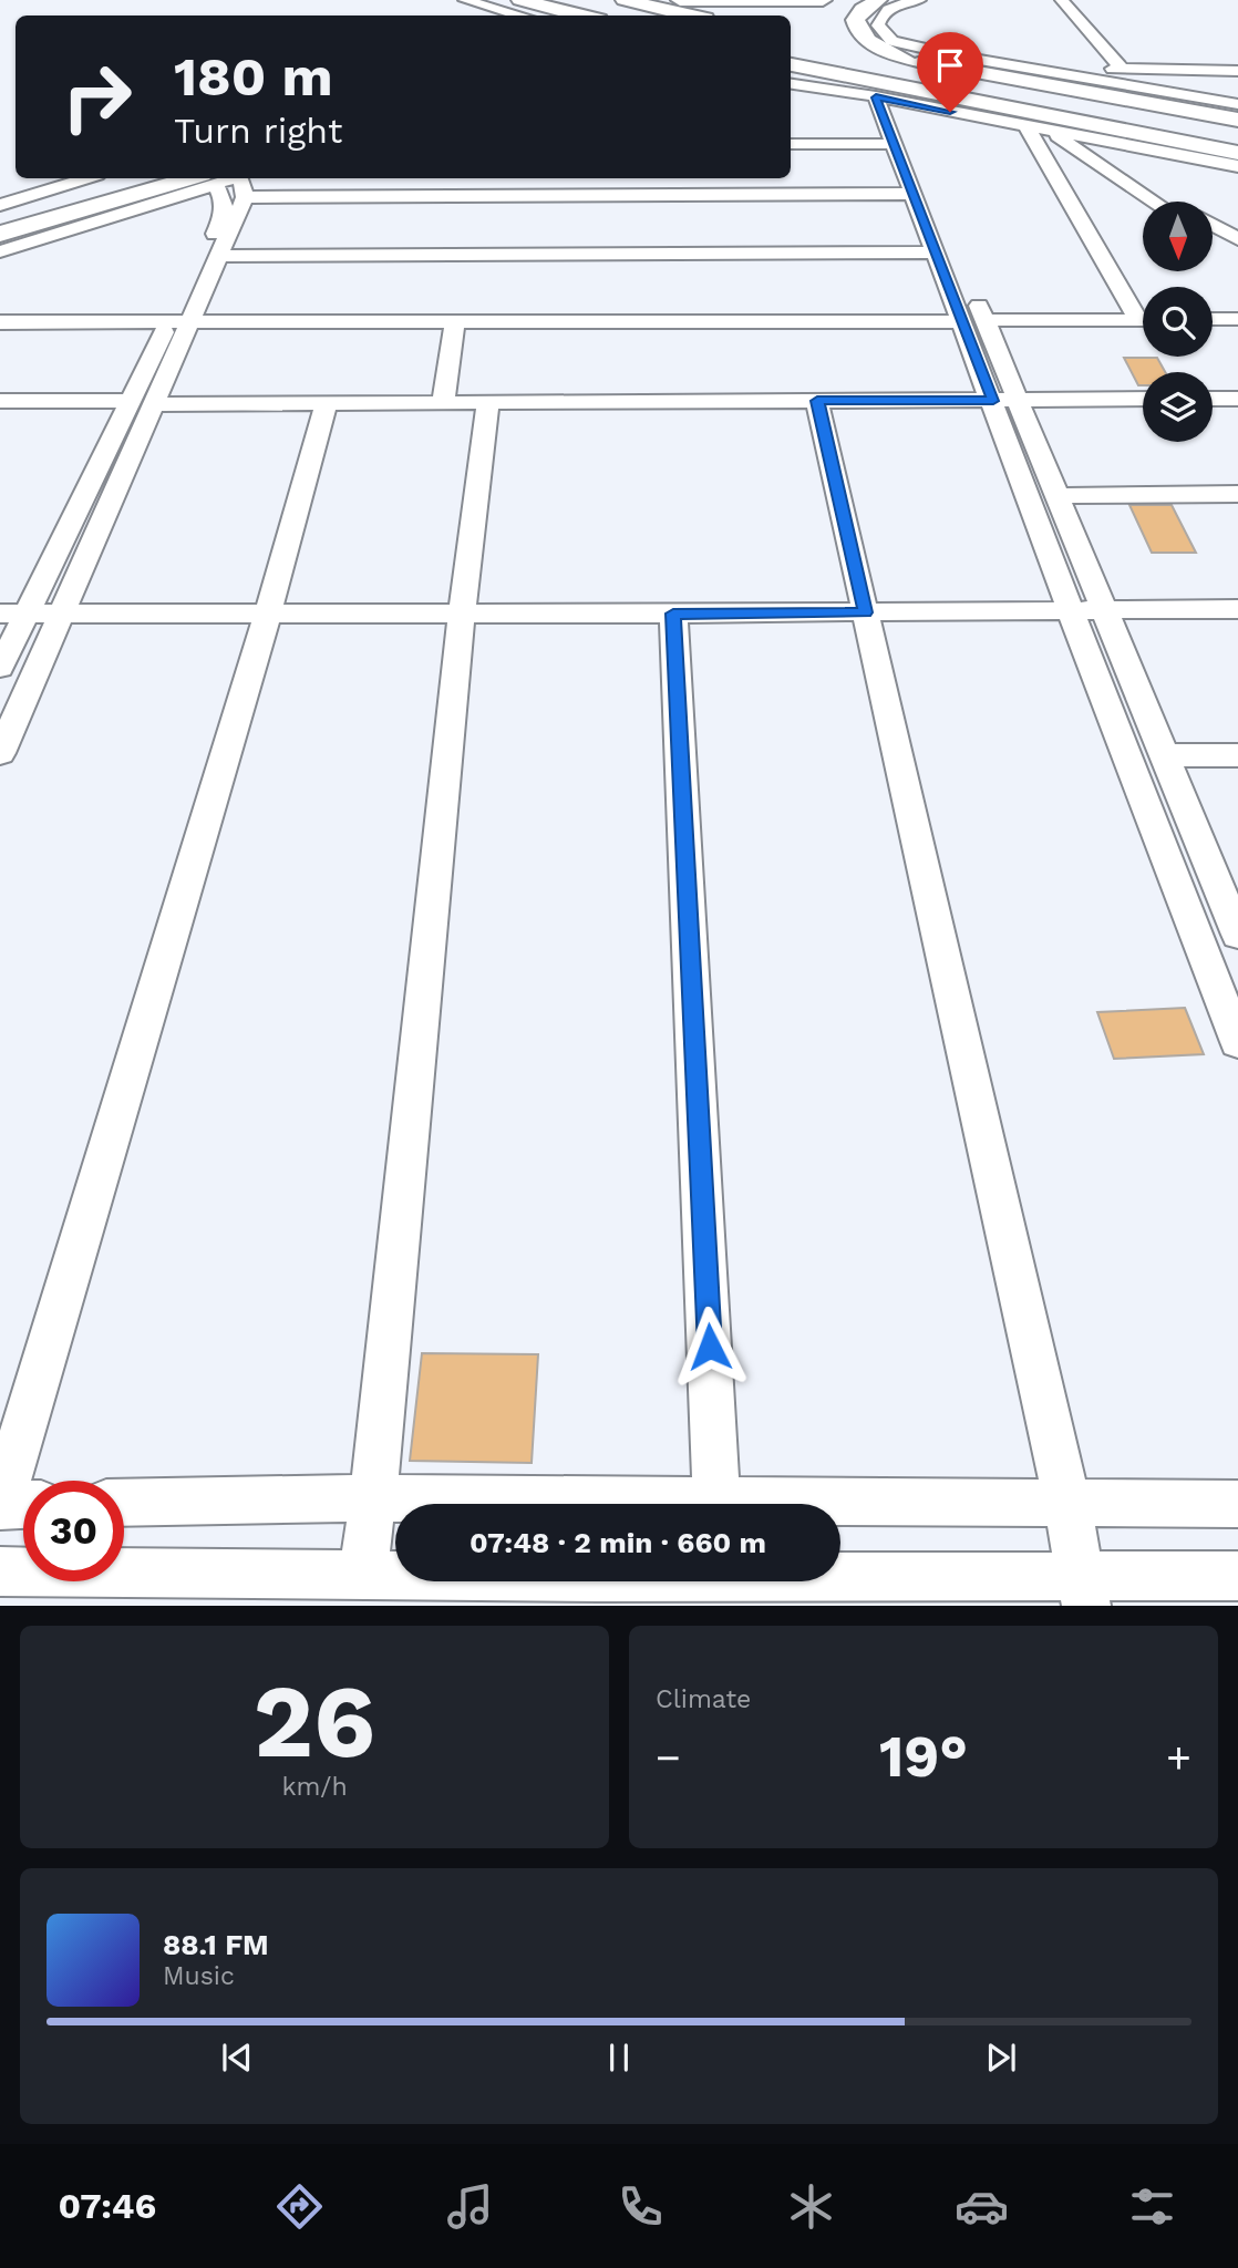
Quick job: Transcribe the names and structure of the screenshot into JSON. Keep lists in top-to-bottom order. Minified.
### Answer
{"north":"bottom","page":{"turn":["180 m","Turn right"],"limit":"30","trip":"07:48 · 2 min · 660 m","tile":[["26","km/h"],"Climate"],"heat":["−","19°","+"],"song":["88.1 FM","Music"],"tabs":"07:46"}}
